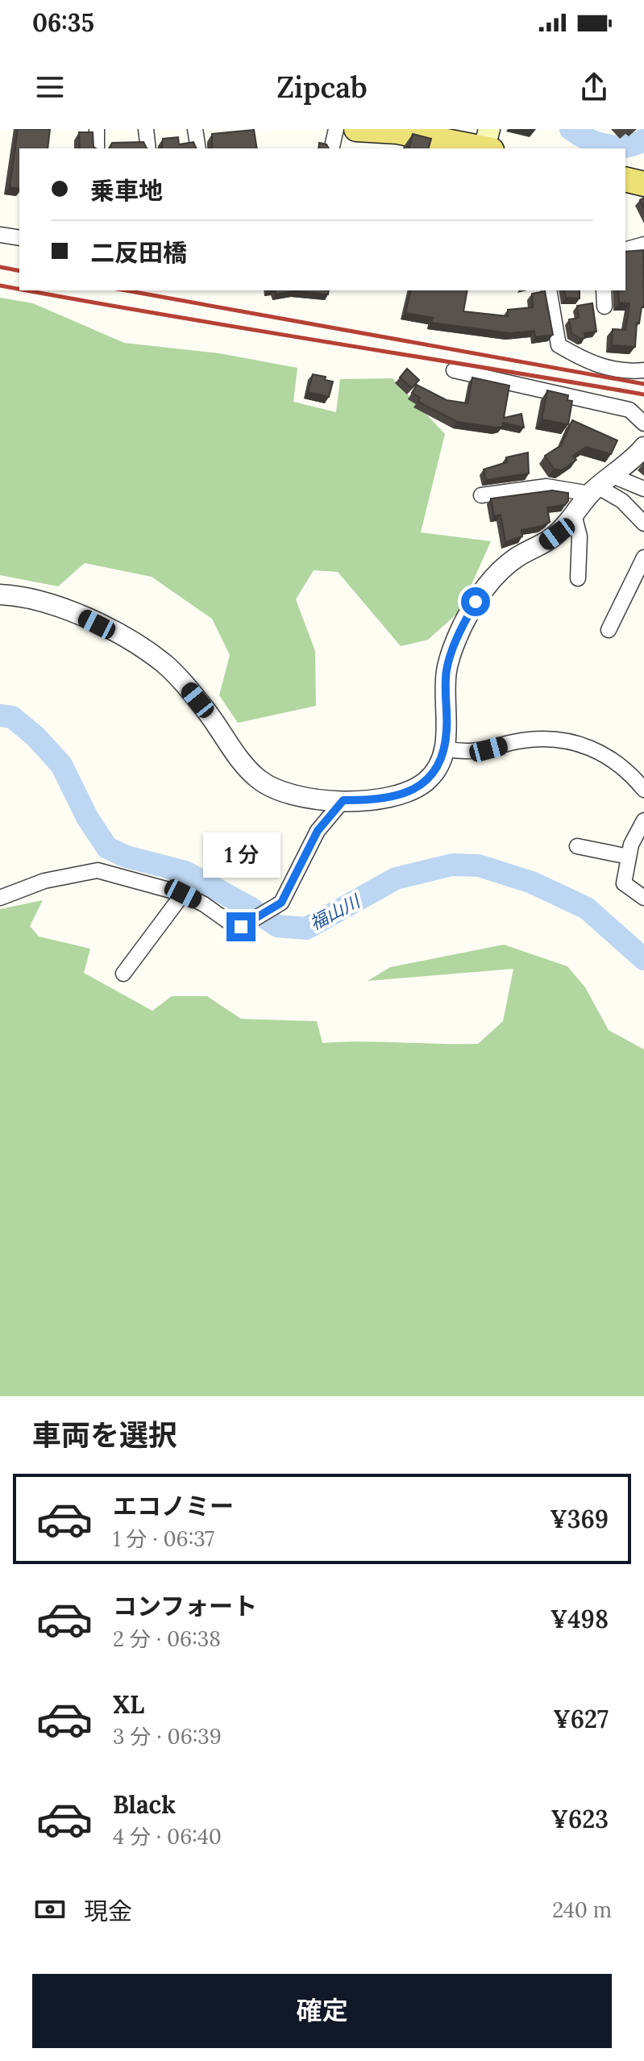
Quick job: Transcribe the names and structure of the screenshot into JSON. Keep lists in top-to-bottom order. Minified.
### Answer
{"water":["福山川"],"page":{"status":"06:35","header":"Zipcab","banner":["乗車地","二反田橋"],"bubble":"1 分","heading":"車両を選択","list":[{"name":"エコノミー","note":"1 分 · 06:37","value":"¥369"},{"name":"コンフォート","note":"2 分 · 06:38","value":"¥498"},{"name":"XL","note":"3 分 · 06:39","value":"¥627"},{"name":"Black","note":"4 分 · 06:40","value":"¥623"}],"pay":["現金","240 m"],"buttons":"確定"}}
